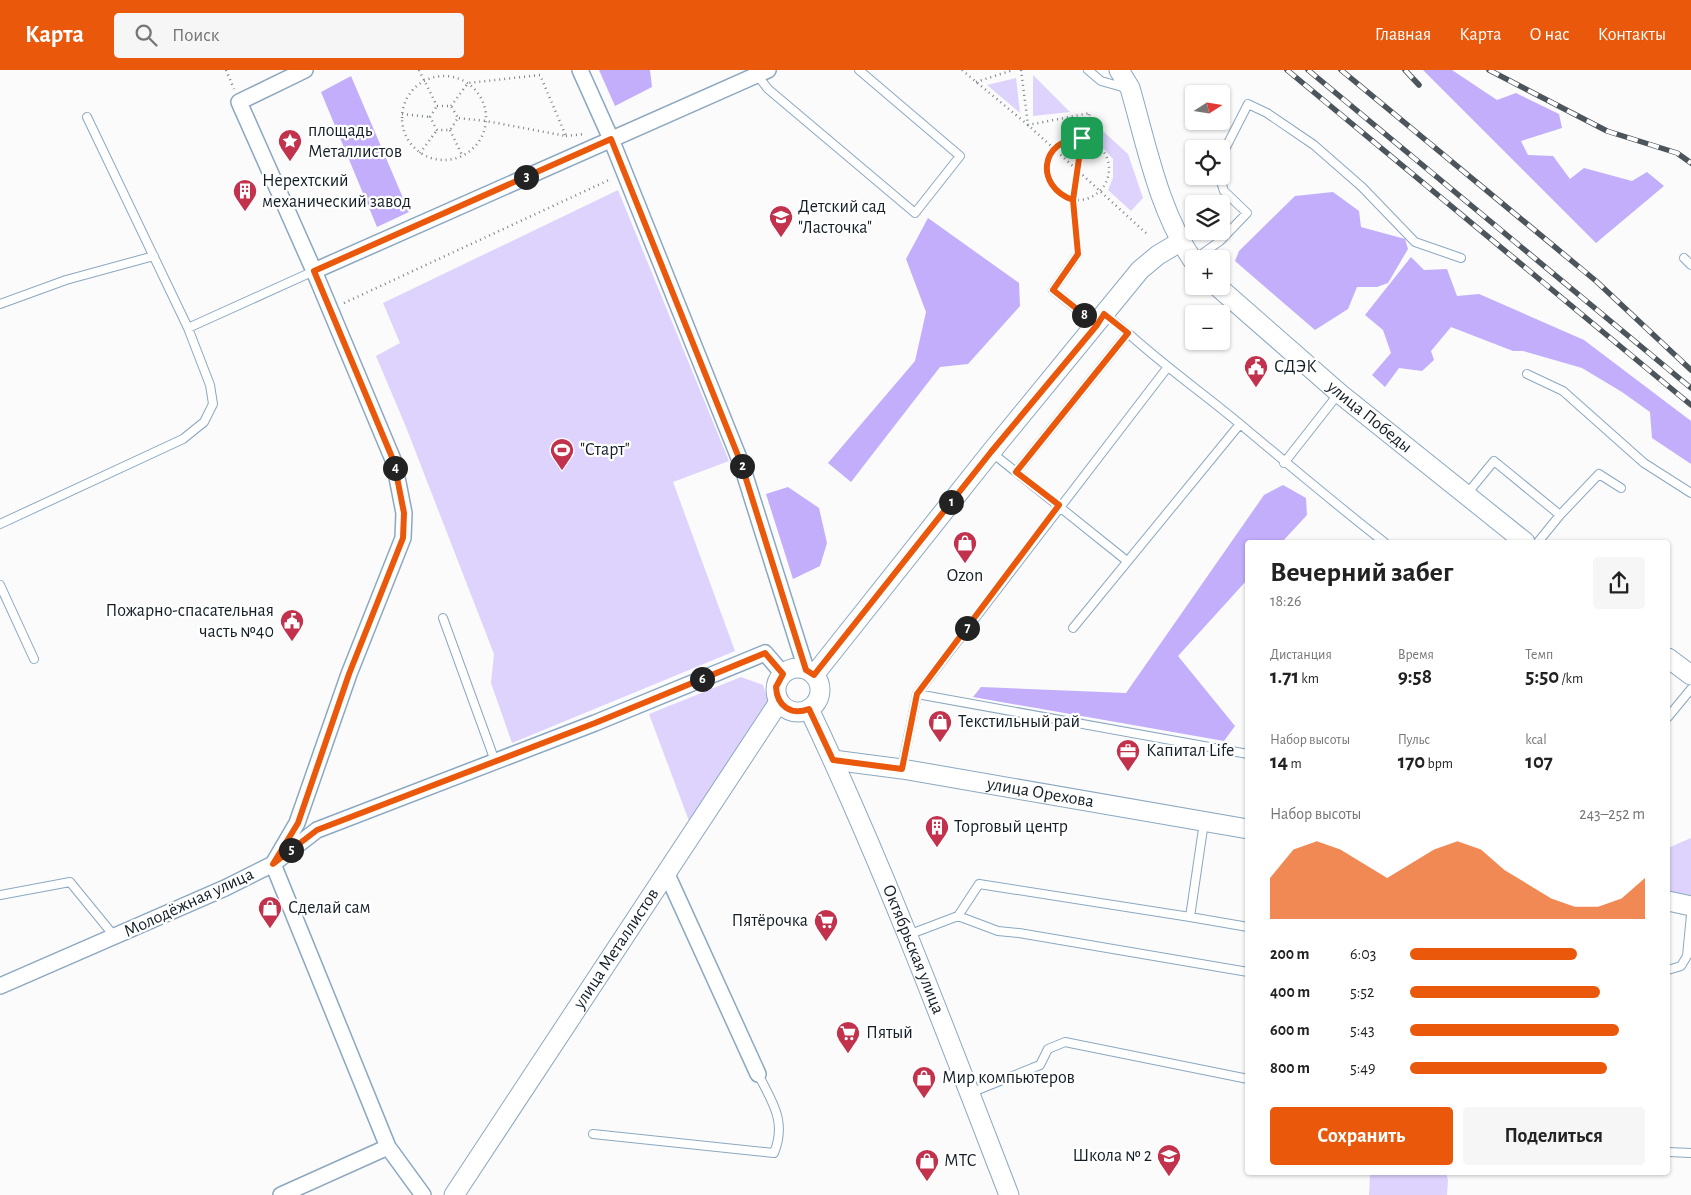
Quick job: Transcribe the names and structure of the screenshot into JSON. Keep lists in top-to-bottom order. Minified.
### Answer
{"streets":{"street":["улица Победы","улица Орехова","Молодёжная улица","улица Металлистов","Октябрьская улица"]},"crossings":[["улица Орехова","Октябрьская улица"],["Молодёжная улица","улица Металлистов"],["Молодёжная улица","Октябрьская улица"],["улица Металлистов","Октябрьская улица"]],"places":{"place":["площадь Металлистов"],"building":["Нерехтский механический завод","Торговый центр"],"school or university":["Детский сад \"Ласточка\"","Школа № 2"],"public building":["СДЭК","Пожарно-спасательная часть №40"],"sports":["\"Старт\""],"shop":["Ozon","Текстильный рай","Сделай сам","Мир компьютеров","МТС"],"office":["Капитал Life"],"supermarket":["Пятёрочка","Пятый"]},"north":"right","page":{"header":"Карта","search":"Поиск","nav":["Главная","Карта","О нас","Контакты"],"map_buttons":["+","−"],"pins":["3","8","2","4","1","7","6","5"],"heading":["Вечерний забег","18:26"],"stats":[["Дистанция","1.71 km"],["Время","9:58"],["Темп","5:50 /km"],["Набор высоты","14 m"],["Пульс","170 bpm"],["kcal","107"]],"chart":["Набор высоты","243–252 m"],"list":[{"name":"200 m","note":"6:03"},{"name":"400 m","note":"5:52"},{"name":"600 m","note":"5:43"},{"name":"800 m","note":"5:49"}],"buttons":["Сохранить","Поделиться"]}}
